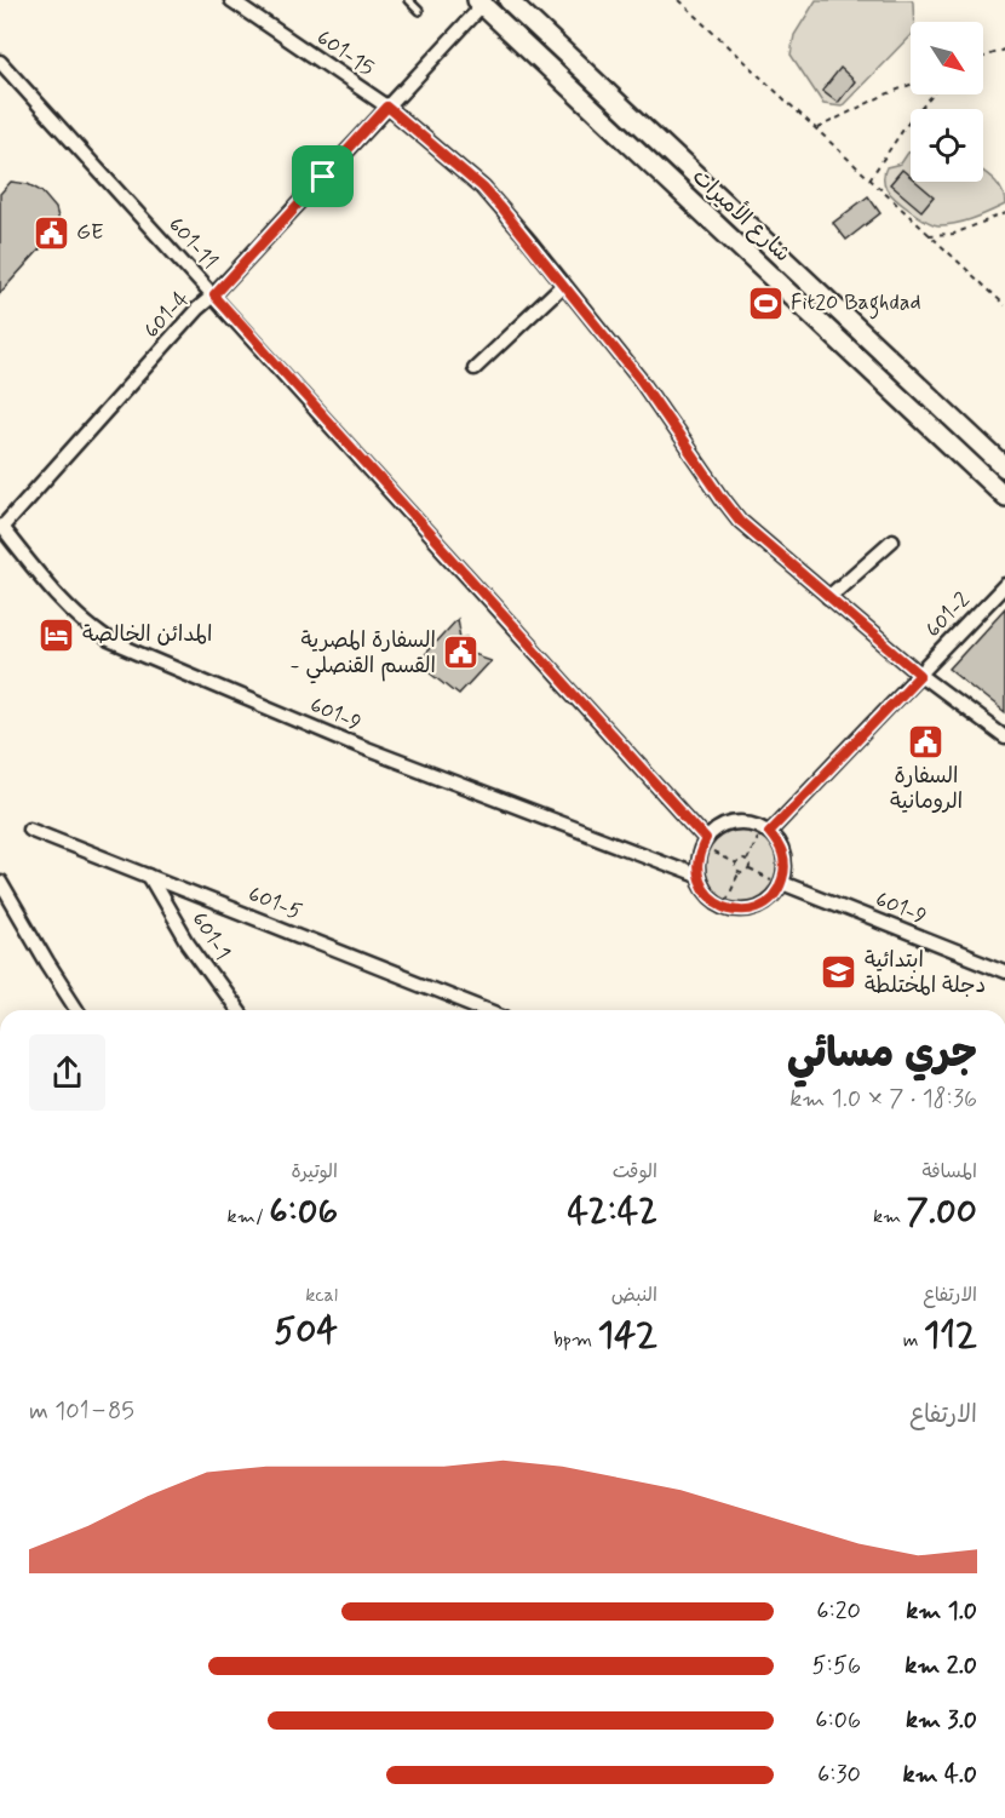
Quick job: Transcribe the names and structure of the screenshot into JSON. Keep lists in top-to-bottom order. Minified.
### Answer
{"streets":{"street":["601-15","شارع الأميرات","601-11","601-4","601-2","601-9","601-5","601-1"]},"crossings":[["601-15","601-4"],["601-15","601-2"],["شارع الأميرات","601-4"],["601-11","601-4"],["601-4","601-9"],["601-5","601-1"]],"places":{"public building":["GE","السفارة المصرية - القسم القنصلي","السفارة الرومانية"],"sports":["Fit20 Baghdad"],"hotel":["المدائن الخالصة"],"school or university":["ابتدائية دجلة المختلطة"]},"north":"bottom right","page":{"heading":["جري مسائي","18:36 · 7 × 1.0 km"],"stats":[["المسافة","7.00 km"],["الوقت","42:42"],["الوتيرة","6:06 /km"],["الارتفاع","112 m"],["النبض","142 bpm"],["kcal","504"]],"chart":["الارتفاع","85–101 m"],"list":[{"name":"1.0 km","note":"6:20"},{"name":"2.0 km","note":"5:56"},{"name":"3.0 km","note":"6:06"},{"name":"4.0 km","note":"6:30"}]}}
